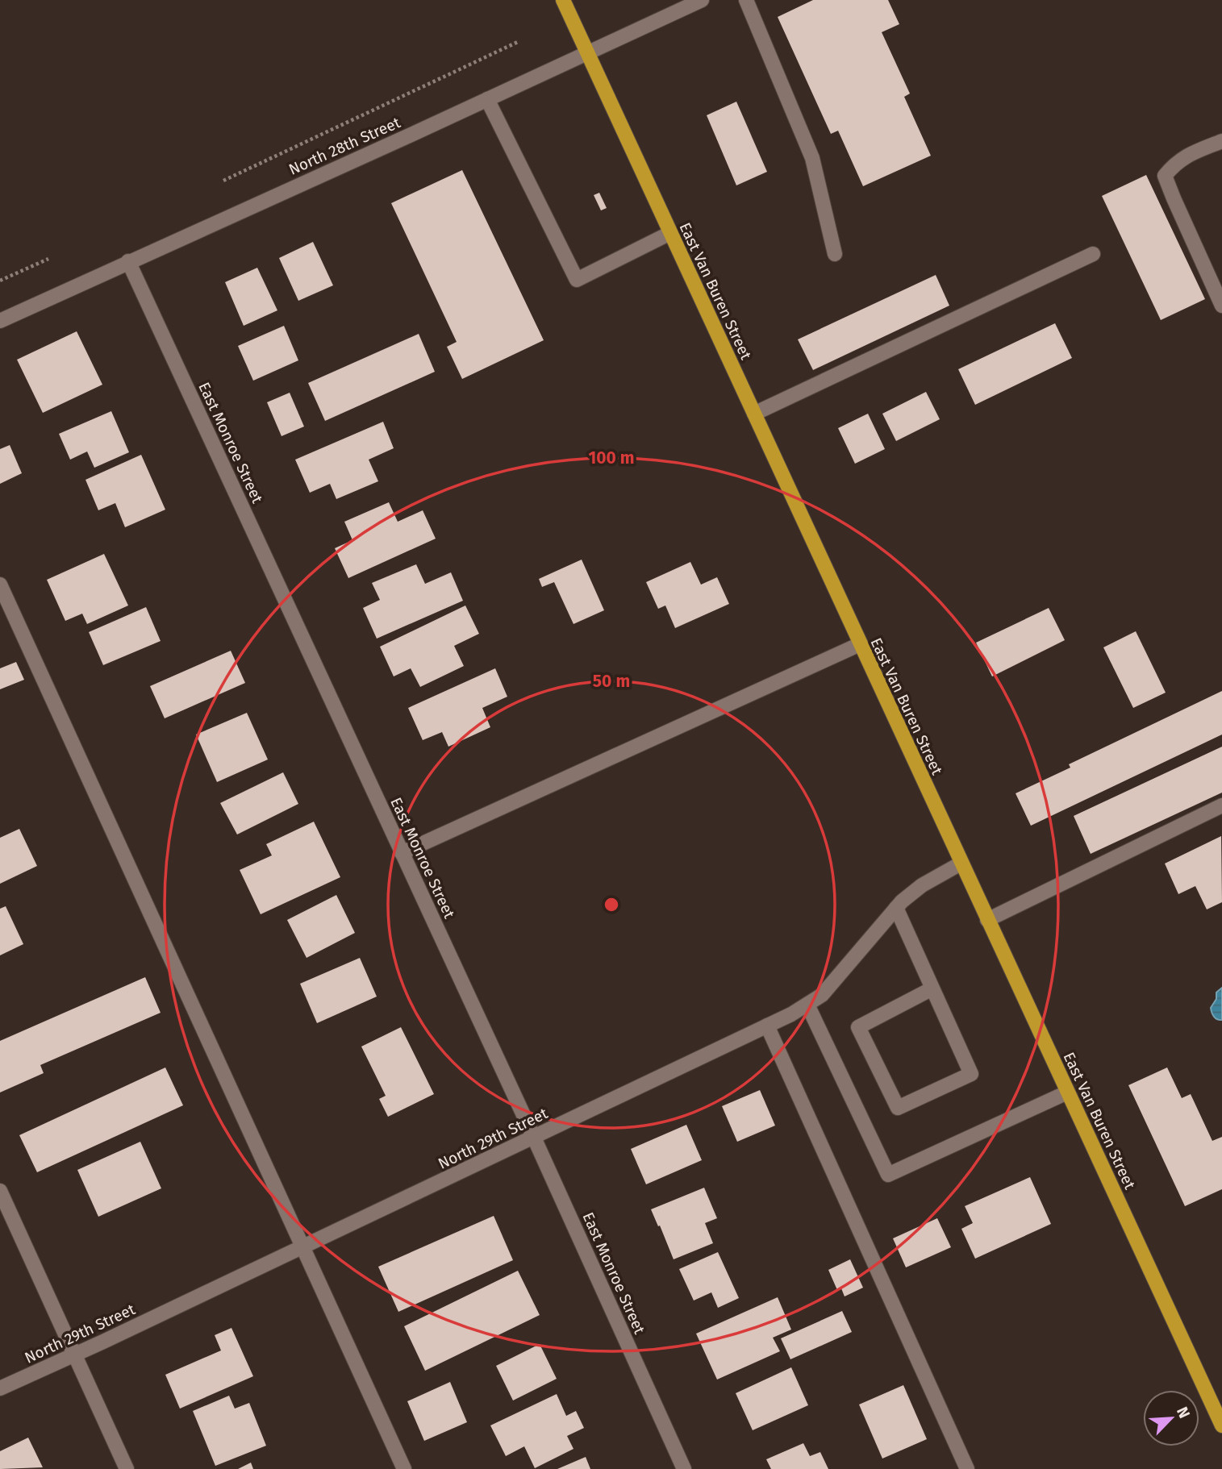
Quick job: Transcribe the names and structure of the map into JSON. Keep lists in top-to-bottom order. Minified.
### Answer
{"streets":{"main road":["East Van Buren Street"],"street":["North 28th Street","East Monroe Street","North 29th Street"]},"crossings":[["North 28th Street","East Van Buren Street"],["North 28th Street","East Monroe Street"],["East Van Buren Street","North 29th Street"],["East Monroe Street","North 29th Street"]],"north":"top right","rings":["100 m","50 m"]}
